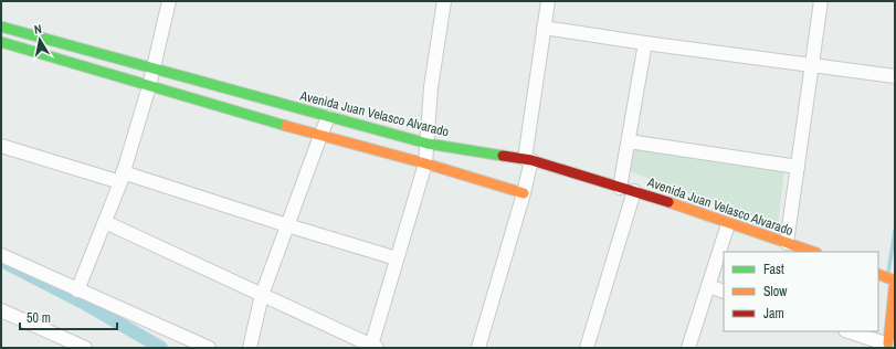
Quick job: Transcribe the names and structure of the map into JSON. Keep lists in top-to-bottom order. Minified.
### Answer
{"streets":{"street":["Avenida Juan Velasco Alvarado"]},"legend":["Fast","Slow","Jam"],"scale_bar":"50 m","north":"top"}
